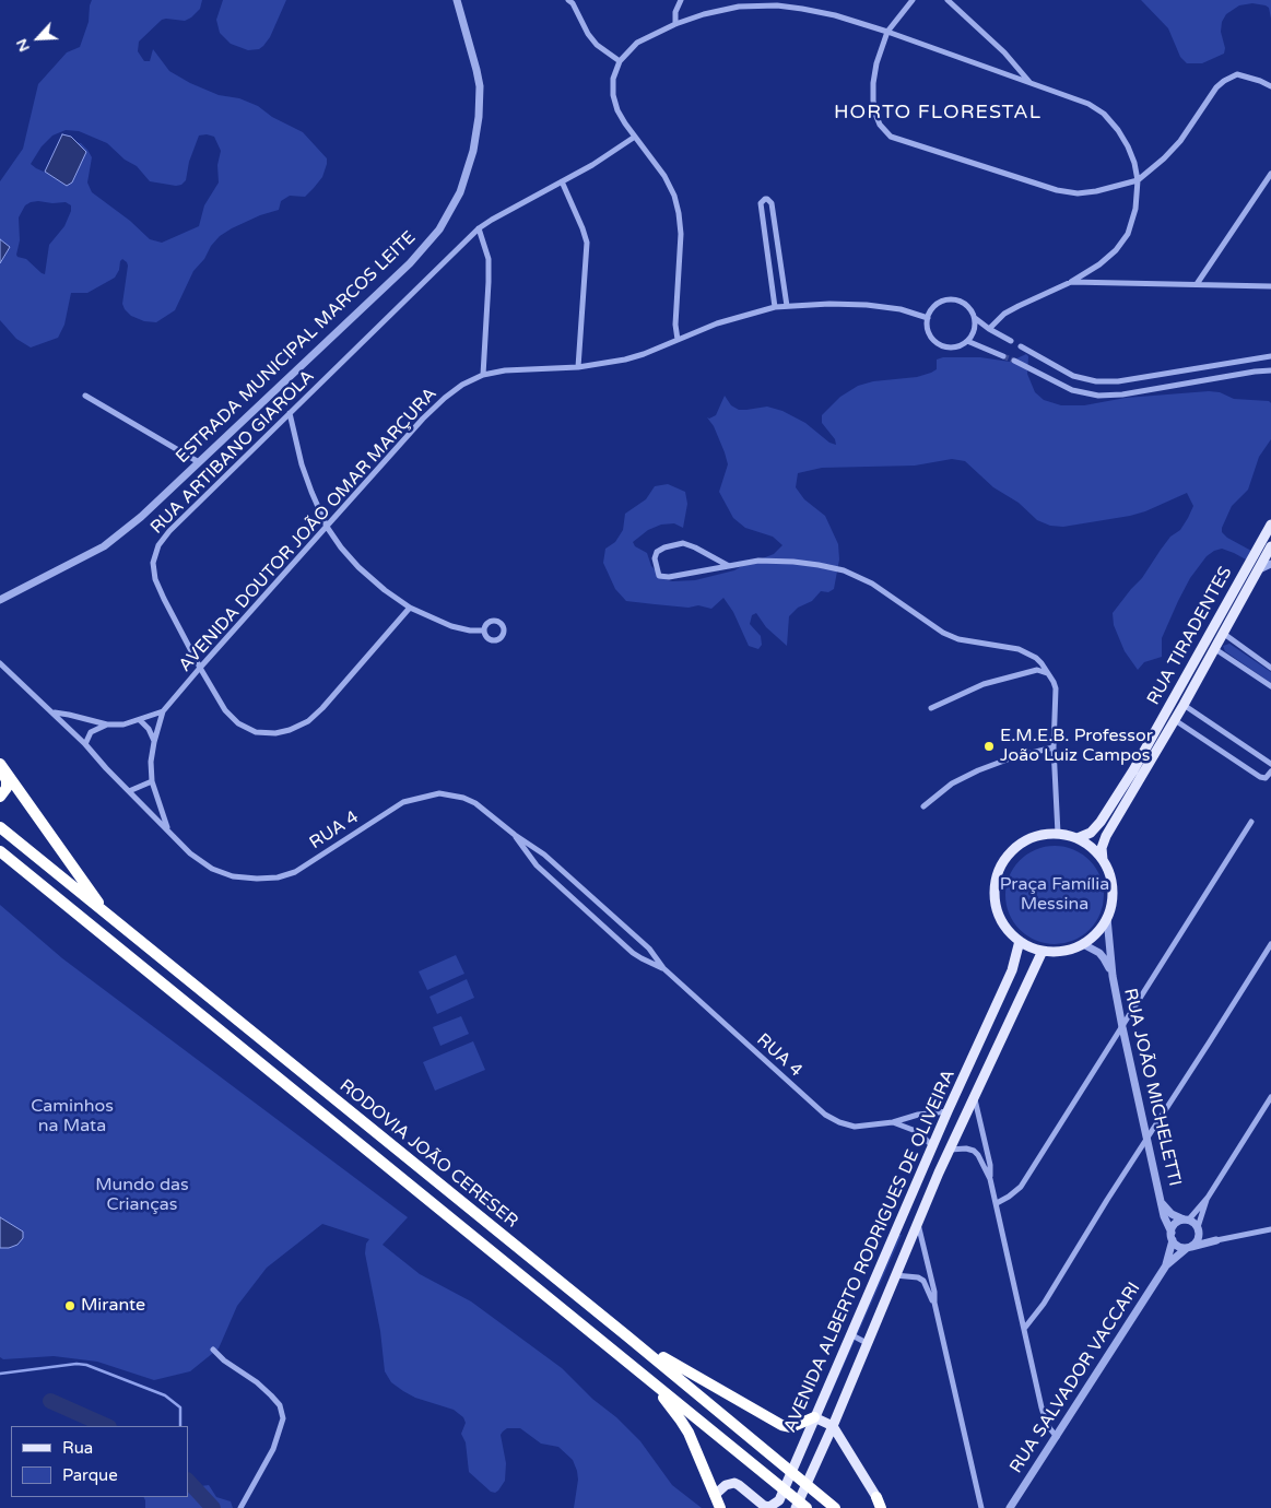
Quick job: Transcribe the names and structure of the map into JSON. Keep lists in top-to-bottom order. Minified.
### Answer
{"streets":{"highway":["RODOVIA JOÃO CERESER"],"main road":["RUA TIRADENTES","AVENIDA ALBERTO RODRIGUES DE OLIVEIRA"],"street":["ESTRADA MUNICIPAL MARCOS LEITE","RUA ARTIBANO GIAROLA","AVENIDA DOUTOR JOÃO OMAR MARÇURA","RUA 4","RUA JOÃO MICHELETTI","RUA SALVADOR VACCARI"]},"crossings":[["RUA ARTIBANO GIAROLA","AVENIDA DOUTOR JOÃO OMAR MARÇURA"],["AVENIDA DOUTOR JOÃO OMAR MARÇURA","RUA 4"],["RUA TIRADENTES","RUA JOÃO MICHELETTI"],["RUA TIRADENTES","AVENIDA ALBERTO RODRIGUES DE OLIVEIRA"],["RUA 4","AVENIDA ALBERTO RODRIGUES DE OLIVEIRA"],["RUA JOÃO MICHELETTI","AVENIDA ALBERTO RODRIGUES DE OLIVEIRA"],["RUA JOÃO MICHELETTI","RUA SALVADOR VACCARI"]],"districts":["HORTO FLORESTAL"],"parks":["Praça Família Messina","Caminhos na Mata","Mundo das Crianças"],"places":["E.M.E.B. Professor João Luiz Campos","Mirante"],"legend":["Rua","Parque"],"north":"bottom left"}
